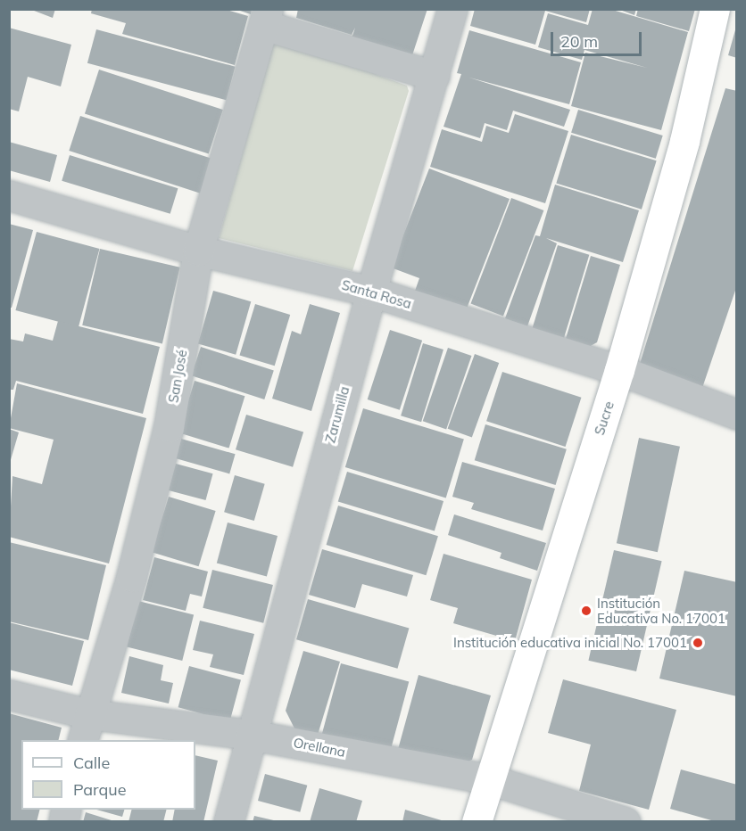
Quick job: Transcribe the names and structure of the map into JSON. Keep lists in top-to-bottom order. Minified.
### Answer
{"streets":{"street":["Santa Rosa","San José","Zarumilla","Sucre","Orellana"]},"crossings":[["Santa Rosa","San José"],["Santa Rosa","Zarumilla"],["Santa Rosa","Sucre"],["San José","Orellana"],["Zarumilla","Orellana"],["Sucre","Orellana"]],"places":["Institución Educativa No. 17001","Institución educativa inicial No. 17001"],"legend":["Calle","Parque"],"scale_bar":"20 m"}
